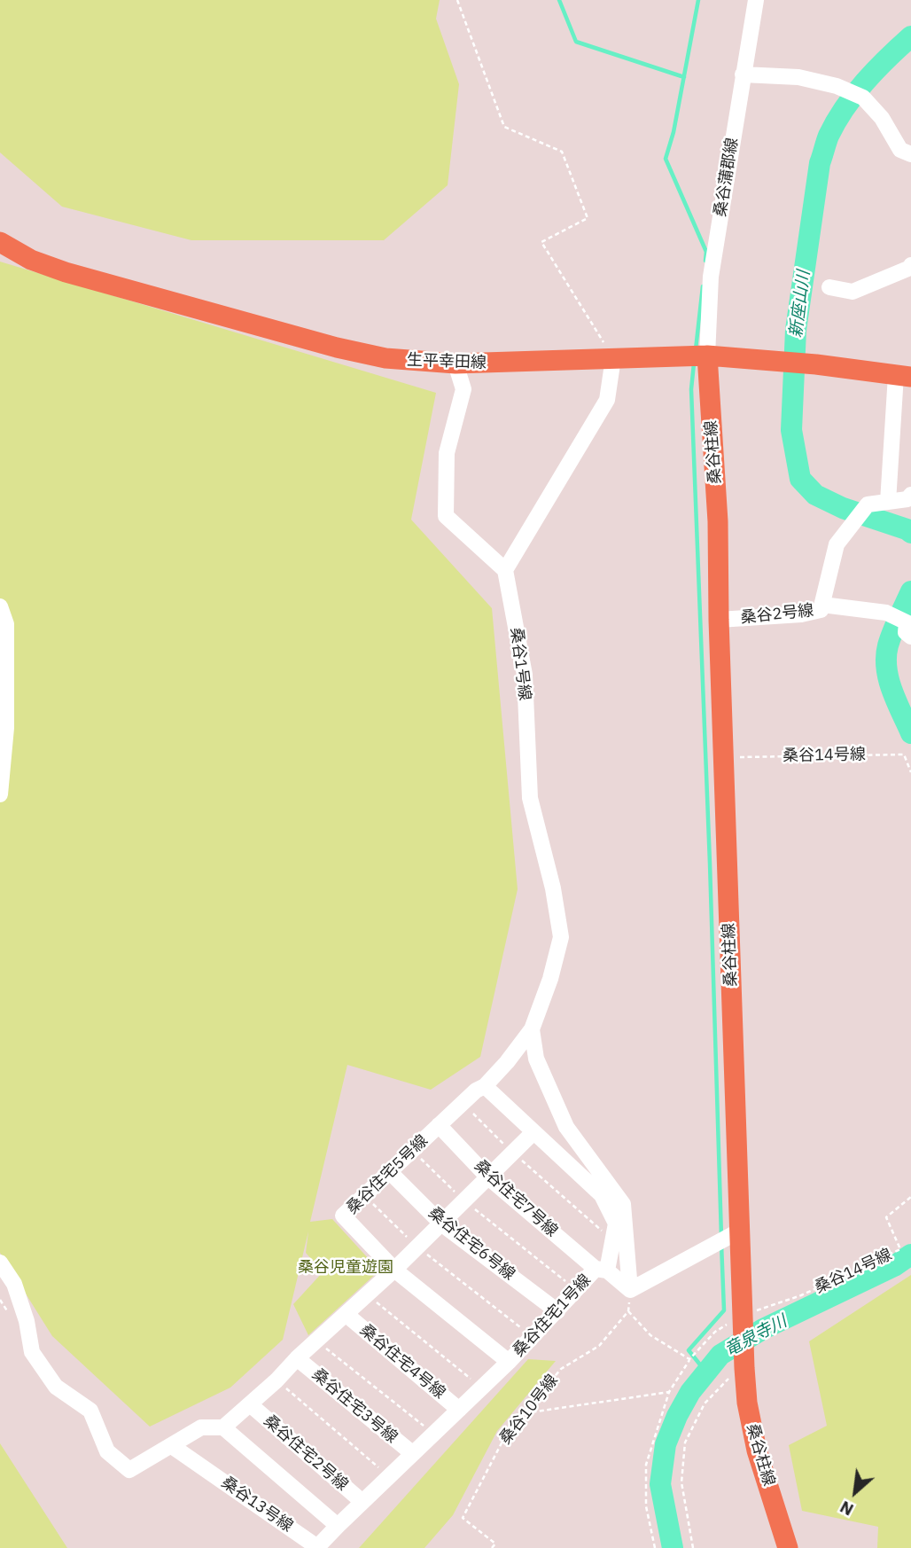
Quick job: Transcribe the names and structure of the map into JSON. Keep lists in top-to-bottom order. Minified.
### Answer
{"streets":{"main road":["生平幸田線","桑谷柱線"],"street":["桑谷蒲郡線","桑谷2号線","桑谷1号線","桑谷住宅5号線","桑谷住宅7号線","桑谷住宅6号線","桑谷住宅1号線","桑谷住宅4号線","桑谷住宅3号線","桑谷住宅2号線","桑谷13号線"],"path":["桑谷14号線","桑谷10号線"]},"crossings":[["桑谷蒲郡線","生平幸田線"],["桑谷蒲郡線","桑谷柱線"],["生平幸田線","桑谷柱線"],["桑谷柱線","桑谷2号線"],["桑谷柱線","桑谷14号線"],["桑谷1号線","桑谷住宅5号線"],["桑谷住宅5号線","桑谷住宅7号線"],["桑谷住宅5号線","桑谷住宅6号線"],["桑谷住宅5号線","桑谷住宅1号線"],["桑谷住宅7号線","桑谷住宅1号線"],["桑谷住宅6号線","桑谷住宅1号線"],["桑谷住宅1号線","桑谷住宅4号線"],["桑谷住宅1号線","桑谷住宅3号線"],["桑谷住宅1号線","桑谷住宅2号線"],["桑谷住宅1号線","桑谷13号線"]],"water":["新座山川","竜泉寺川"],"parks":["桑谷児童遊園"],"north":"bottom left"}
